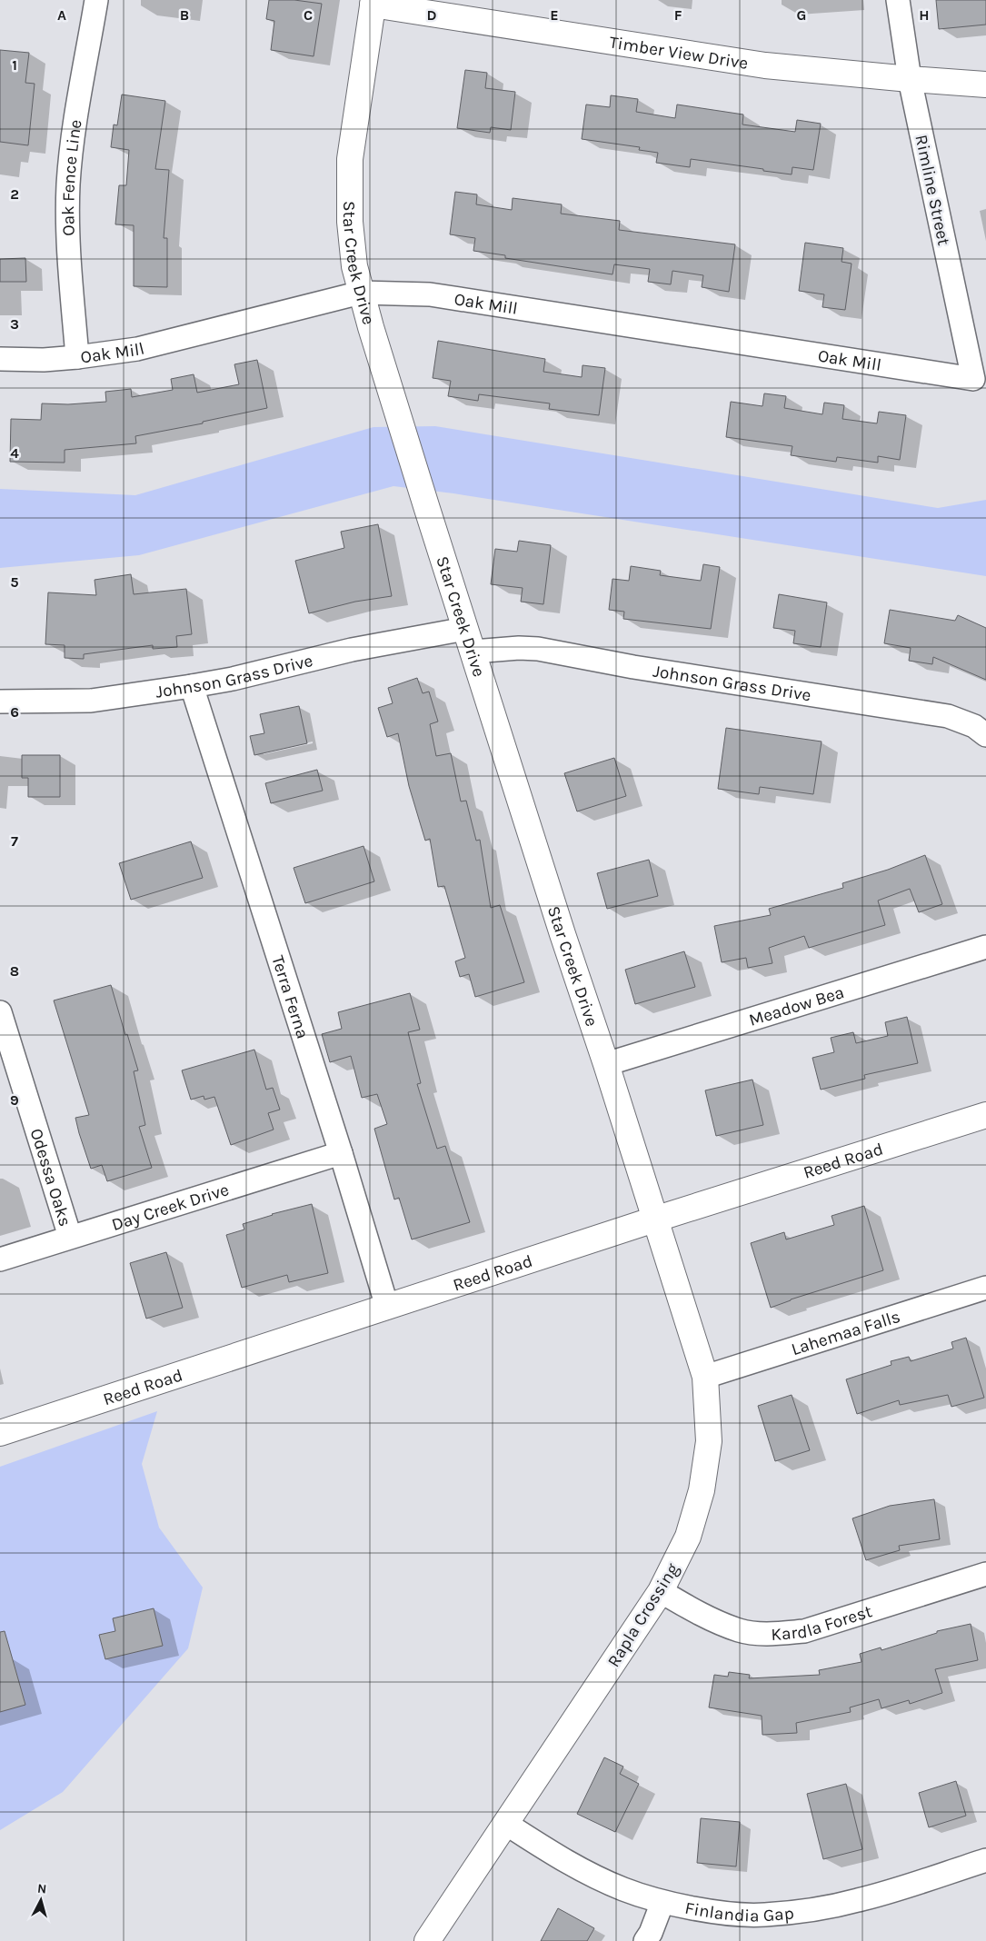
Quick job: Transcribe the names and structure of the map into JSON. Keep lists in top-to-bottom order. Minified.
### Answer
{"streets":{"street":["Timber View Drive","Oak Fence Line","Rimline Street","Star Creek Drive","Oak Mill","Johnson Grass Drive","Terra Ferna","Meadow Bea","Reed Road","Odessa Oaks","Day Creek Drive","Lahemaa Falls","Rapla Crossing","Kardla Forest","Finlandia Gap"]},"crossings":[["Timber View Drive","Rimline Street"],["Timber View Drive","Star Creek Drive"],["Oak Fence Line","Oak Mill"],["Rimline Street","Oak Mill"],["Star Creek Drive","Oak Mill"],["Star Creek Drive","Johnson Grass Drive"],["Star Creek Drive","Meadow Bea"],["Star Creek Drive","Reed Road"],["Star Creek Drive","Rapla Crossing"],["Johnson Grass Drive","Terra Ferna"],["Terra Ferna","Reed Road"],["Terra Ferna","Day Creek Drive"],["Reed Road","Rapla Crossing"],["Odessa Oaks","Day Creek Drive"],["Lahemaa Falls","Rapla Crossing"],["Rapla Crossing","Kardla Forest"],["Rapla Crossing","Finlandia Gap"]],"north":"top","grid":{"columns":["A","B","C","D","E","F","G","H"],"rows":["1","2","3","4","5","6","7","8","9"]}}
